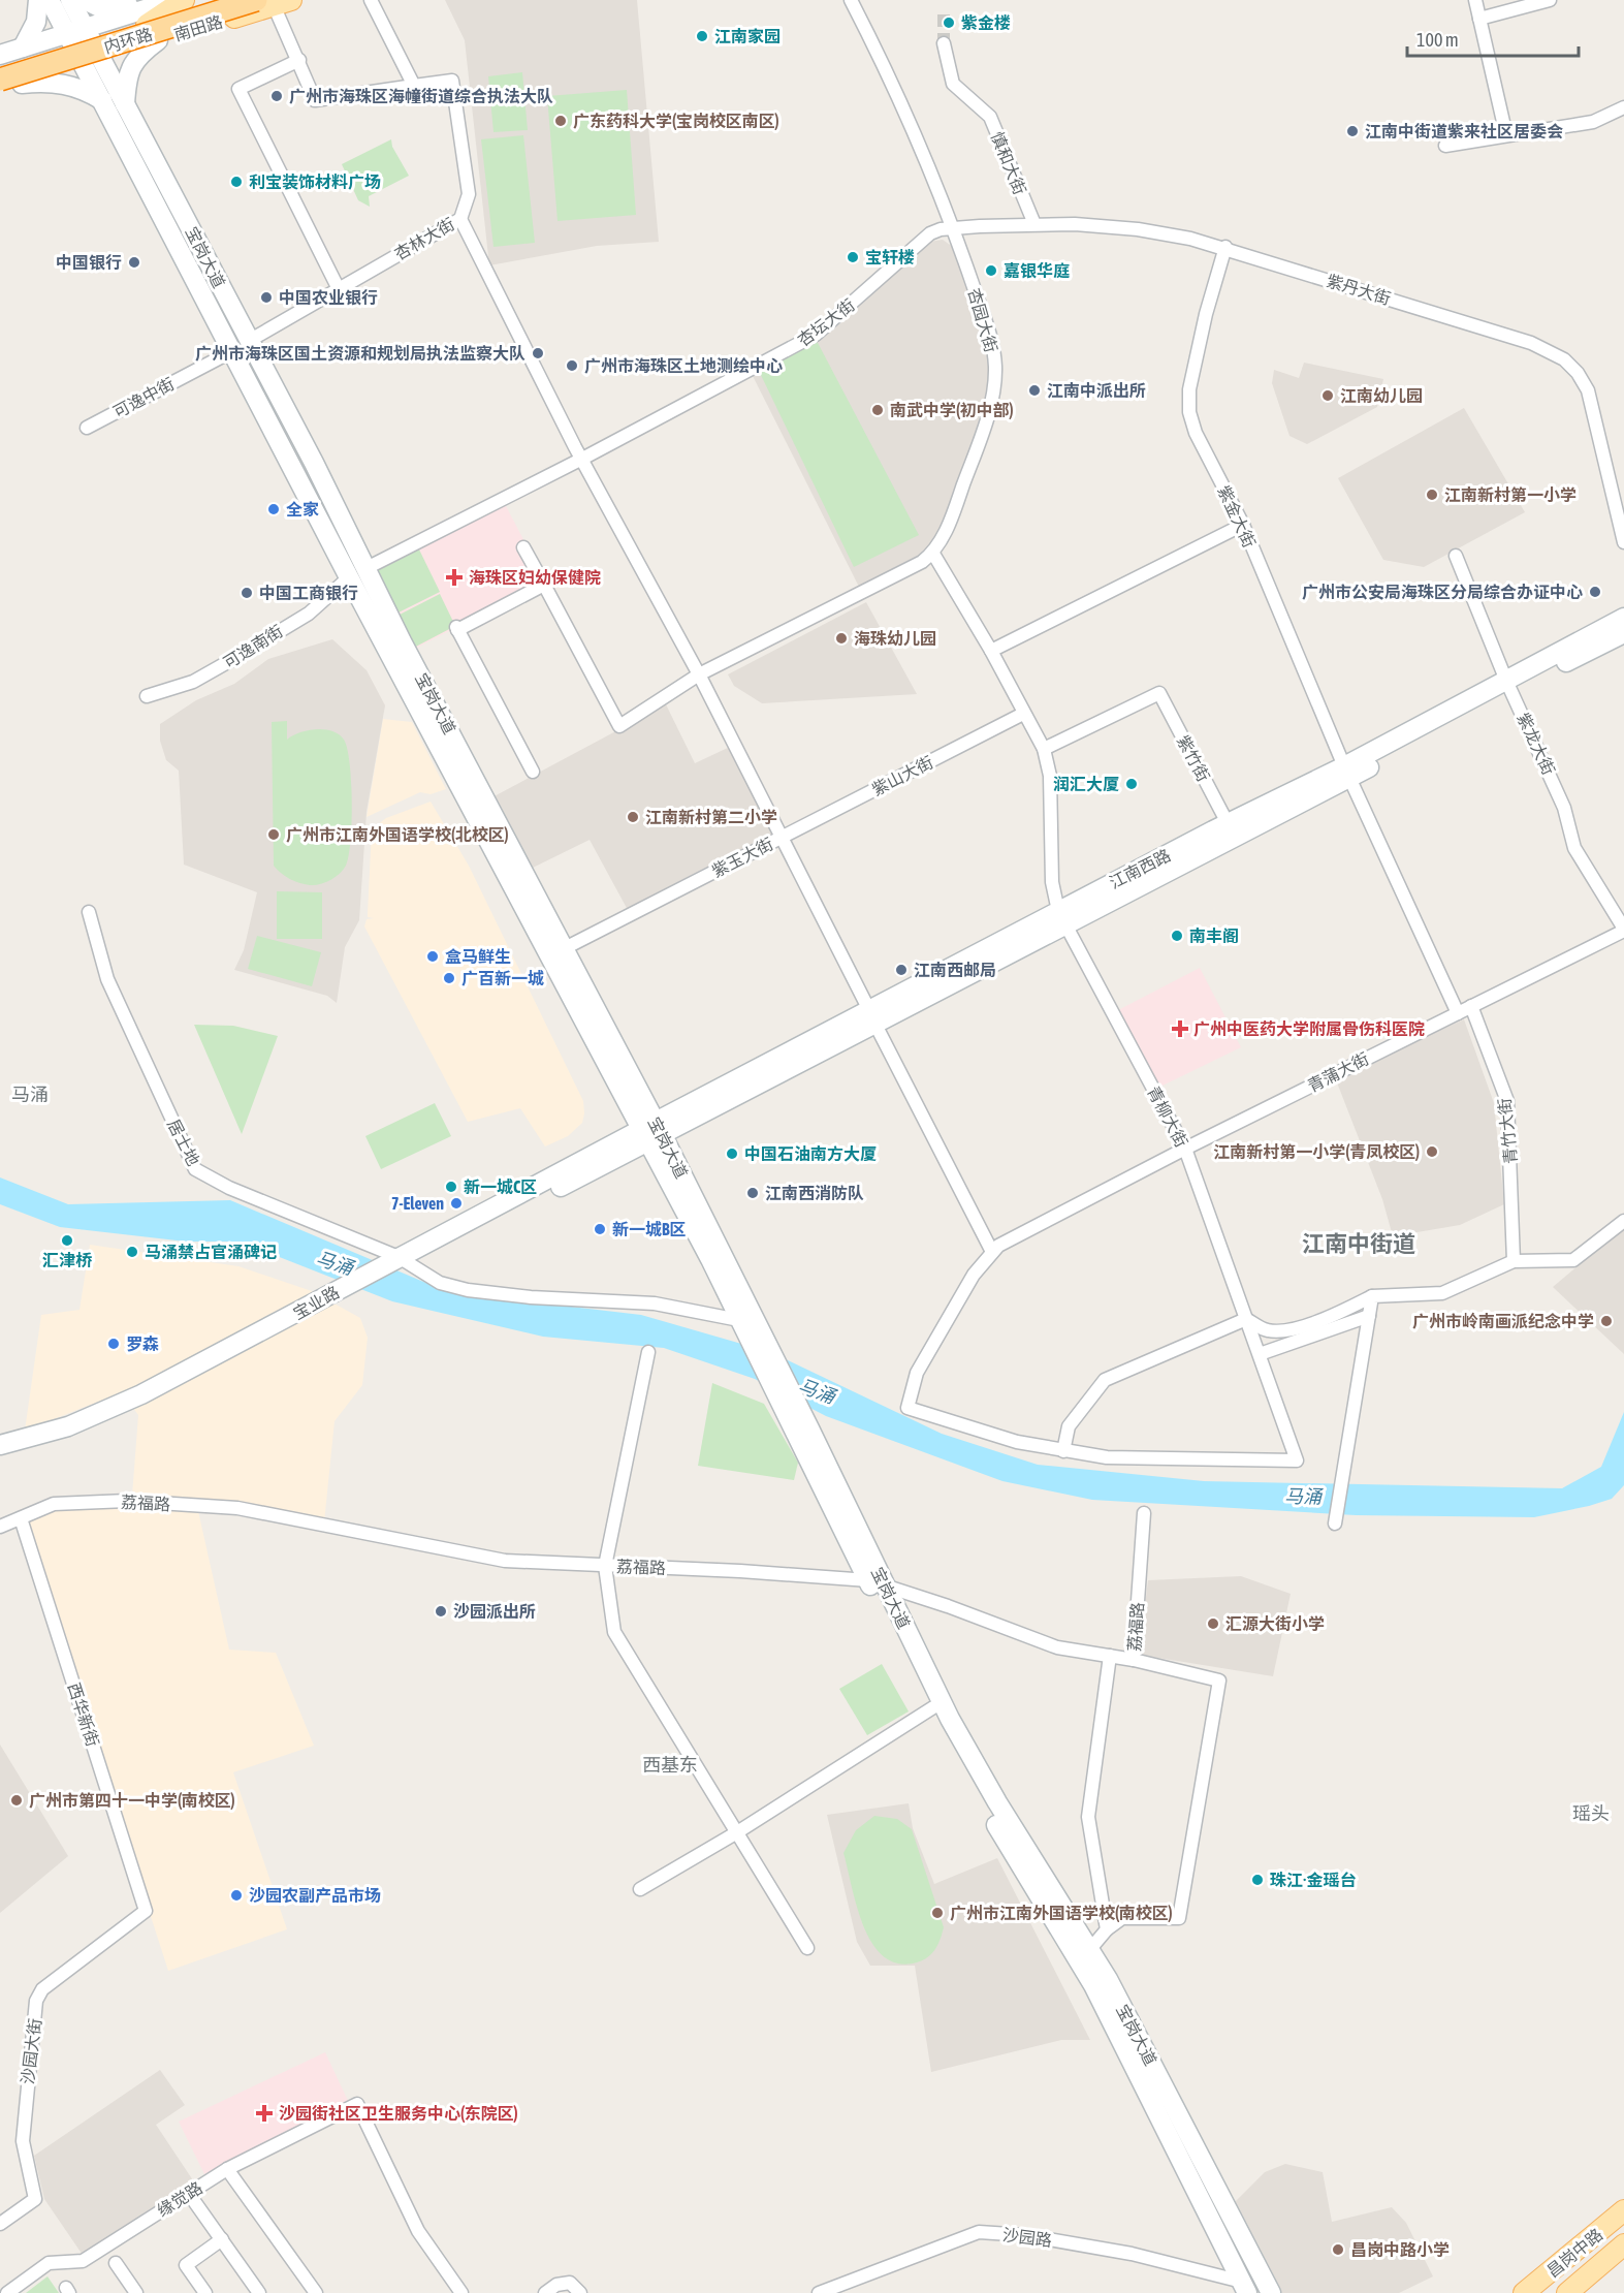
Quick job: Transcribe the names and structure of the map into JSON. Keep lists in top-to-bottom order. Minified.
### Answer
{"streets":{"highway":["内环路"],"main road":["南田路","宝岗大道","江南西路","宝业路","昌岗中路"],"street":["慎和大街","杏林大街","紫丹大街","杏园大街","杏坛大街","可逸中街","紫金大街","可逸南街","紫龙大街","紫竹街","紫山大街","紫玉大街","青蒲大街","青柳大街","青竹大街","居士地","荔福路","西华新街","沙园大街","缘觉路","沙园路"]},"crossings":[["南田路","内环路"],["南田路","宝岗大道"],["慎和大街","紫丹大街"],["杏林大街","宝岗大道"],["杏林大街","可逸中街"],["宝岗大道","杏坛大街"],["宝岗大道","可逸中街"],["宝岗大道","可逸南街"],["宝岗大道","紫玉大街"],["宝岗大道","居士地"],["宝岗大道","宝业路"],["宝岗大道","荔福路"],["宝岗大道","沙园路"],["紫丹大街","杏园大街"],["紫丹大街","杏坛大街"],["紫丹大街","紫金大街"],["杏园大街","杏坛大街"],["紫金大街","江南西路"],["紫龙大街","青蒲大街"],["紫竹街","江南西路"],["紫山大街","紫玉大街"],["紫玉大街","青蒲大街"],["江南西路","青柳大街"],["青蒲大街","青柳大街"],["青蒲大街","青竹大街"],["居士地","宝业路"],["荔福路","西华新街"],["西华新街","沙园大街"]],"districts":["马涌","江南中街道","西基东","瑶头"],"water":["马涌"],"places":{"other":["紫金楼","江南家园","广州市海珠区海幢街道综合执法大队","广东药科大学(宝岗校区南区)","江南中街道紫来社区居委会","利宝装饰材料广场","宝轩楼","中国银行","嘉银华庭","中国农业银行","广州市海珠区国土资源和规划局执法监察大队","广州市海珠区土地测绘中心","江南中派出所","江南幼儿园","南武中学(初中部)","江南新村第一小学","全家","广州市公安局海珠区分局综合办证中心","中国工商银行","海珠幼儿园","润汇大厦","江南新村第二小学","广州市江南外国语学校(北校区)","南丰阁","盒马鲜生","江南西邮局","广百新一城","江南新村第一小学(青凤校区)","中国石油南方大厦","新一城C区","江南西消防队","7-Eleven","新一城B区","汇津桥","马涌禁占官涌碑记","广州市岭南画派纪念中学","罗森","沙园派出所","汇源大街小学","广州市第四十一中学(南校区)","珠江·金瑶台","沙园农副产品市场","广州市江南外国语学校(南校区)","昌岗中路小学"],"health":["海珠区妇幼保健院","广州中医药大学附属骨伤科医院","沙园街社区卫生服务中心(东院区)"]},"scale_bar":"100 m"}
